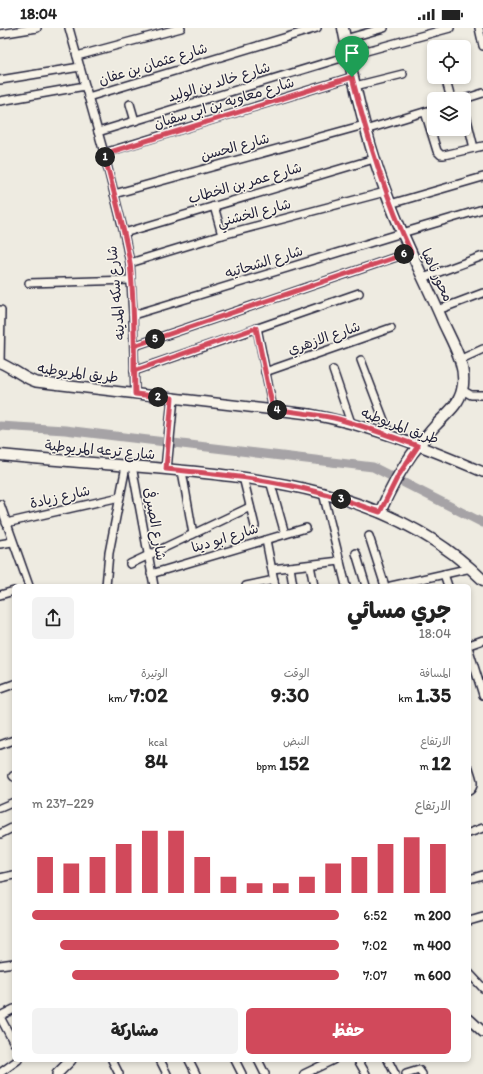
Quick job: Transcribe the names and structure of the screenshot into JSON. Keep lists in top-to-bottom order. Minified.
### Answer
{"streets":{"main road":["محور ناهيا","شارع ترعه المريوطية"],"street":["شارع عثمان بن عفان","شارع خالد بن الوليد","شارع معاويه بن ابى سفيان","شارع الحسن","شارع عمر بن الخطاب","شارع الخشني","شارع الشحاتيه","شارع سكه المدينه","شارع الازهري","طريق المريوطيه","شارع زيادة","شارع الصيرفى","شارع ابو دينا"]},"crossings":[["شارع عثمان بن عفان","شارع سكه المدينه"],["شارع خالد بن الوليد","محور ناهيا"],["شارع خالد بن الوليد","شارع سكه المدينه"],["شارع معاويه بن ابى سفيان","محور ناهيا"],["شارع معاويه بن ابى سفيان","شارع سكه المدينه"],["شارع الحسن","محور ناهيا"],["شارع الحسن","شارع سكه المدينه"],["شارع عمر بن الخطاب","محور ناهيا"],["شارع عمر بن الخطاب","شارع سكه المدينه"],["شارع الخشني","محور ناهيا"],["شارع الخشني","شارع سكه المدينه"],["شارع الشحاتيه","محور ناهيا"],["شارع الشحاتيه","شارع سكه المدينه"],["شارع سكه المدينه","طريق المريوطيه"],["شارع ترعه المريوطية","شارع الصيرفى"],["شارع الصيرفى","شارع ابو دينا"]],"page":{"status":"18:04","pins":["1","6","5","2","4","3"],"heading":["جري مسائي","18:04"],"stats":[["المسافة","1.35 km"],["الوقت","9:30"],["الوتيرة","7:02 /km"],["الارتفاع","12 m"],["النبض","152 bpm"],["kcal","84"]],"chart":["الارتفاع","229–237 m"],"list":[{"name":"200 m","note":"6:52"},{"name":"400 m","note":"7:02"},{"name":"600 m","note":"7:07"}],"buttons":["حفظ","مشاركة"]}}
